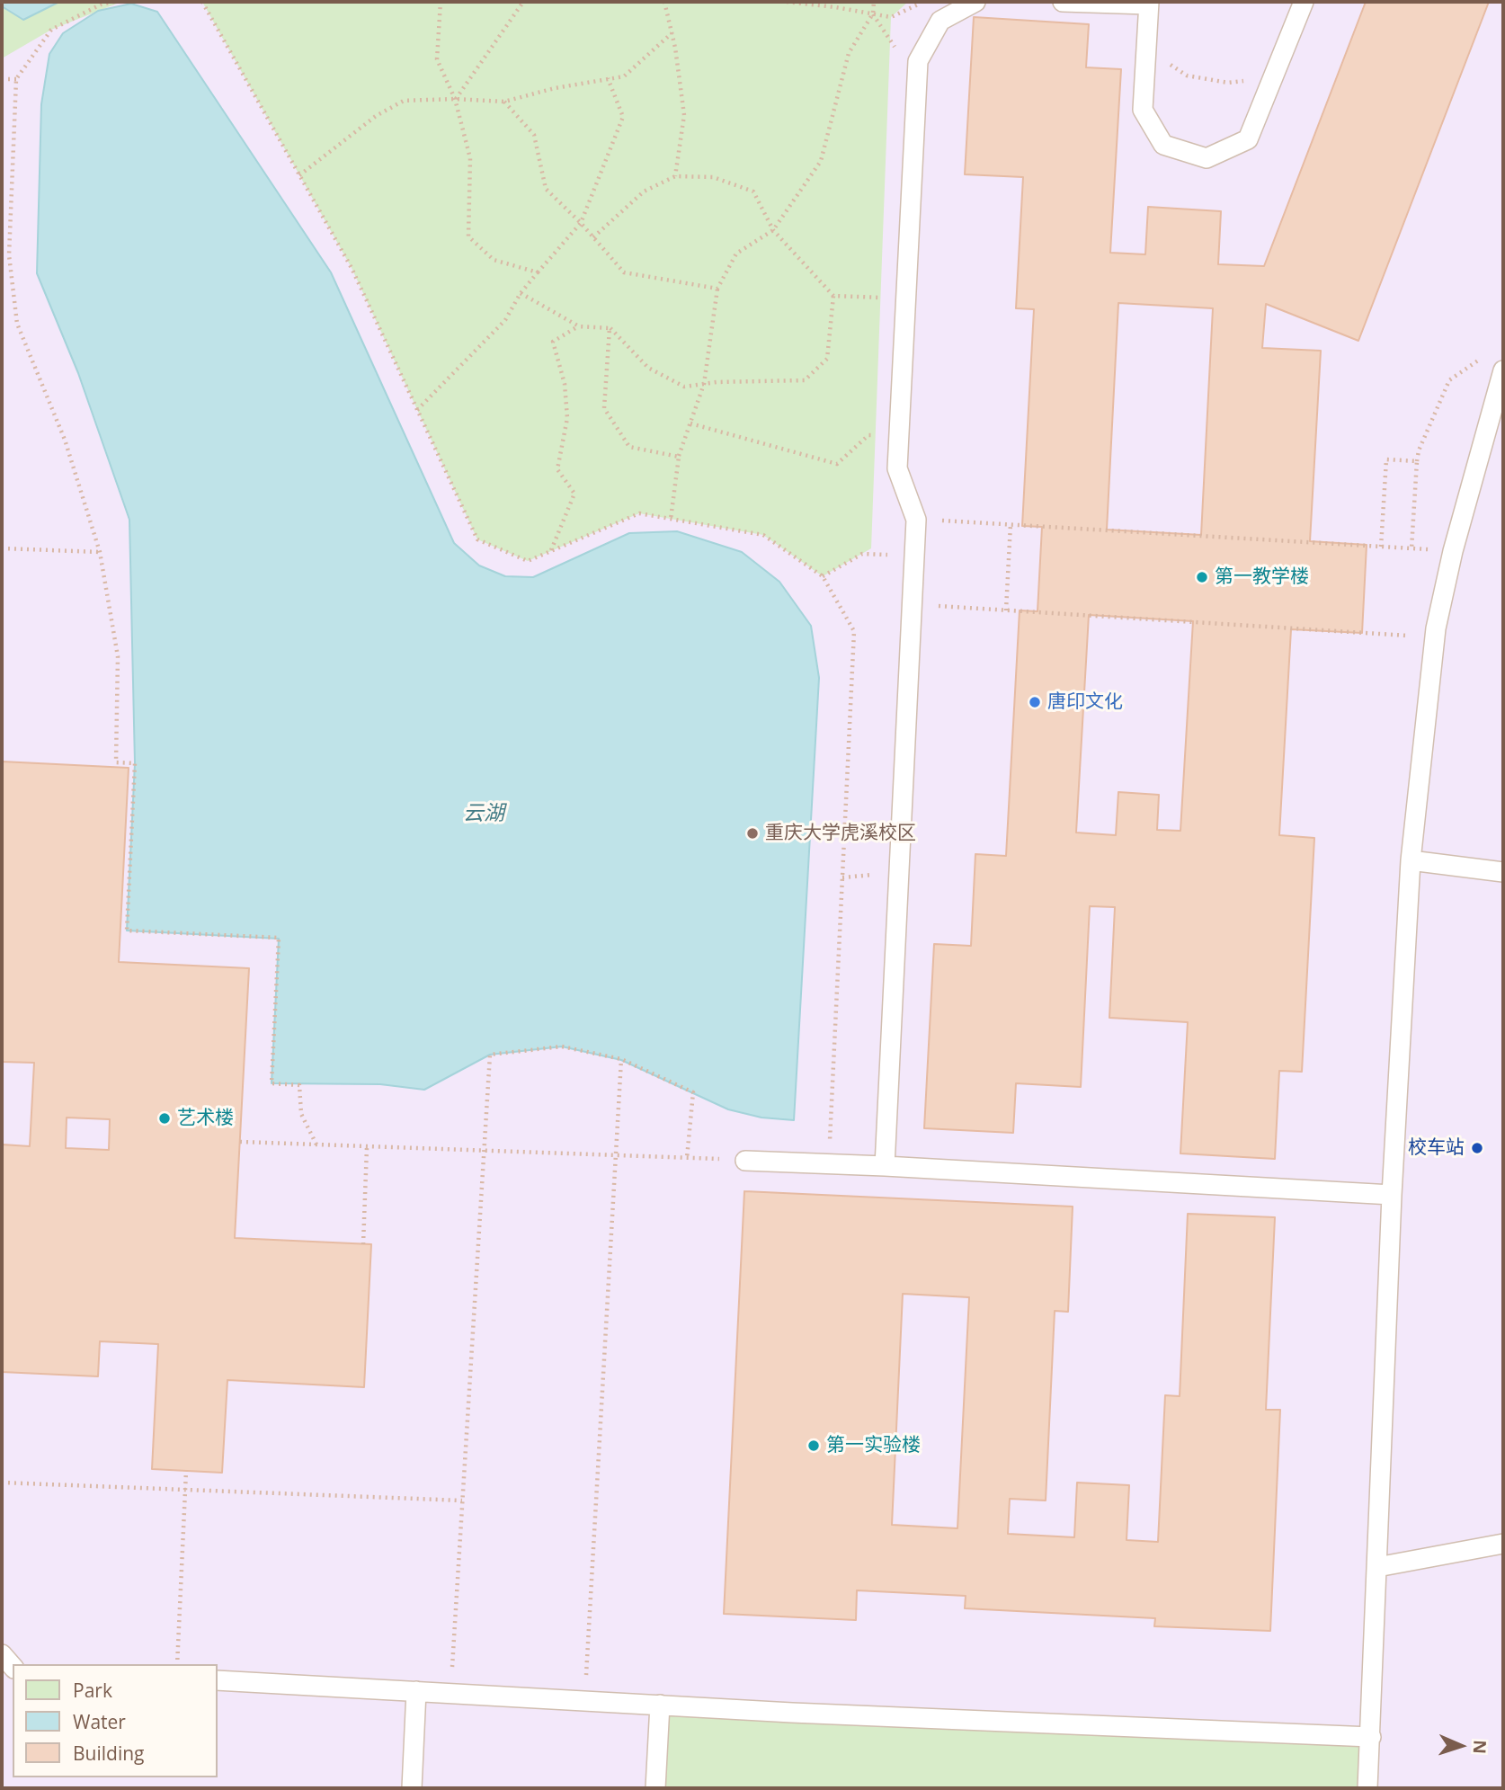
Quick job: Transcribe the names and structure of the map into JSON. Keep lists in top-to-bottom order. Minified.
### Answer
{"water":["云湖"],"places":["第一教学楼","唐印文化","重庆大学虎溪校区","艺术楼","校车站","第一实验楼"],"legend":["Park","Water","Building"],"north":"right"}
